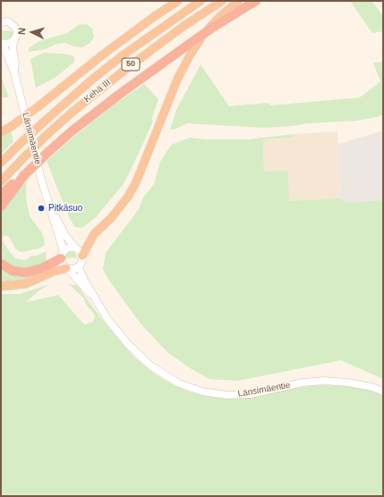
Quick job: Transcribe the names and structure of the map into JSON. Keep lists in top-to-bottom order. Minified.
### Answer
{"streets":{"highway":["50","Kehä III"],"main road":["Länsimäentie"]},"places":["Pitkäsuo"],"north":"left"}
